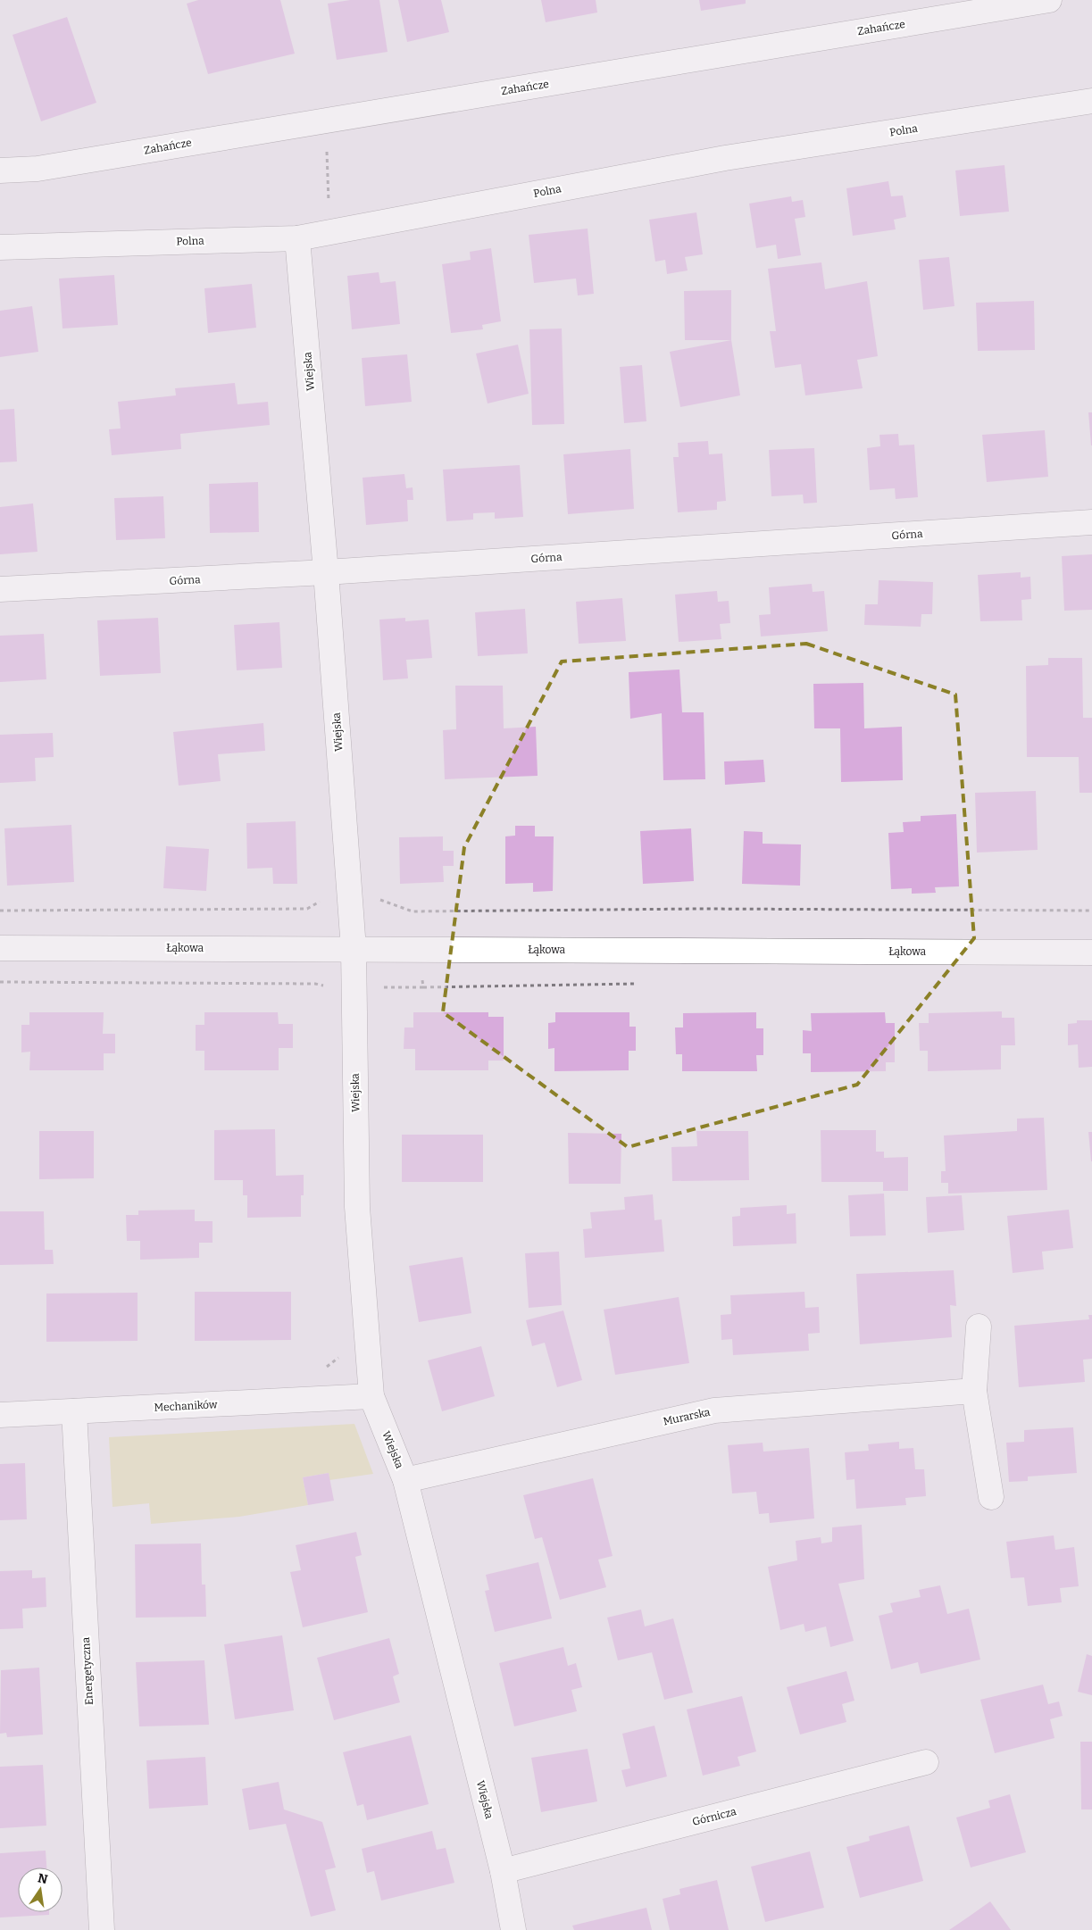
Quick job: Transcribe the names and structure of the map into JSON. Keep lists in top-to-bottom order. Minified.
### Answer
{"streets":{"street":["Zahańcze","Polna","Wiejska","Górna","Łąkowa","Mechaników","Murarska","Energetyczna","Górnicza"]},"crossings":[["Polna","Wiejska"],["Wiejska","Górna"],["Wiejska","Łąkowa"],["Wiejska","Mechaników"],["Wiejska","Murarska"],["Wiejska","Górnicza"],["Mechaników","Energetyczna"]],"north":"top"}
